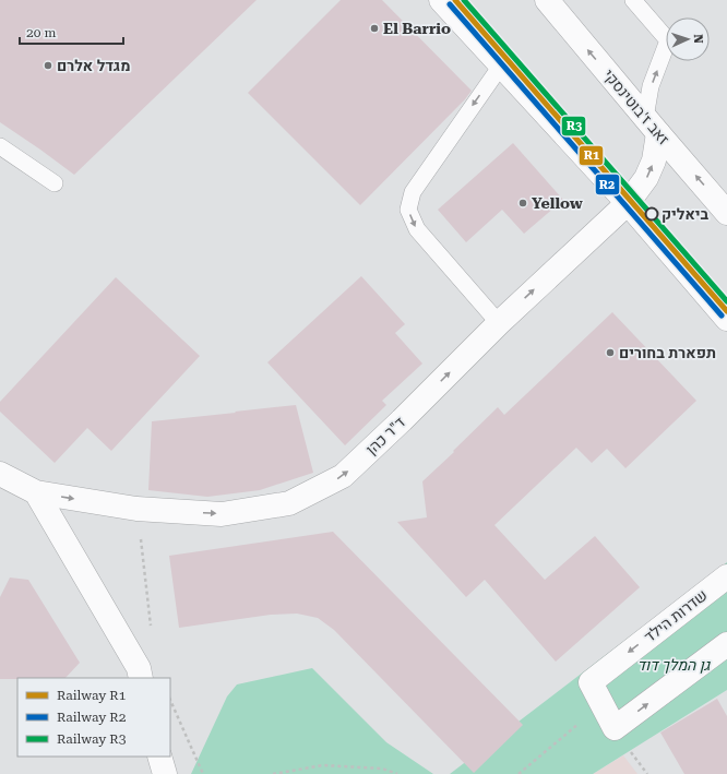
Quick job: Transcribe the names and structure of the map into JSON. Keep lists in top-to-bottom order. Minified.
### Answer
{"streets":{"street":["זאב ז'בוטינסקי","ד\"ר כהן","שדרות הילד"]},"crossings":[["זאב ז'בוטינסקי","ד\"ר כהן"]],"one_way":["ד\"ר כהן"],"parks":["גן המלך דוד"],"places":["El Barrio","מגדל אלרם","Yellow","ביאליק","תפארת בחורים"],"lines":["rail line R1","rail line R3","rail line R2"],"legend":["Railway R1","Railway R2","Railway R3"],"scale_bar":"20 m","north":"right"}
